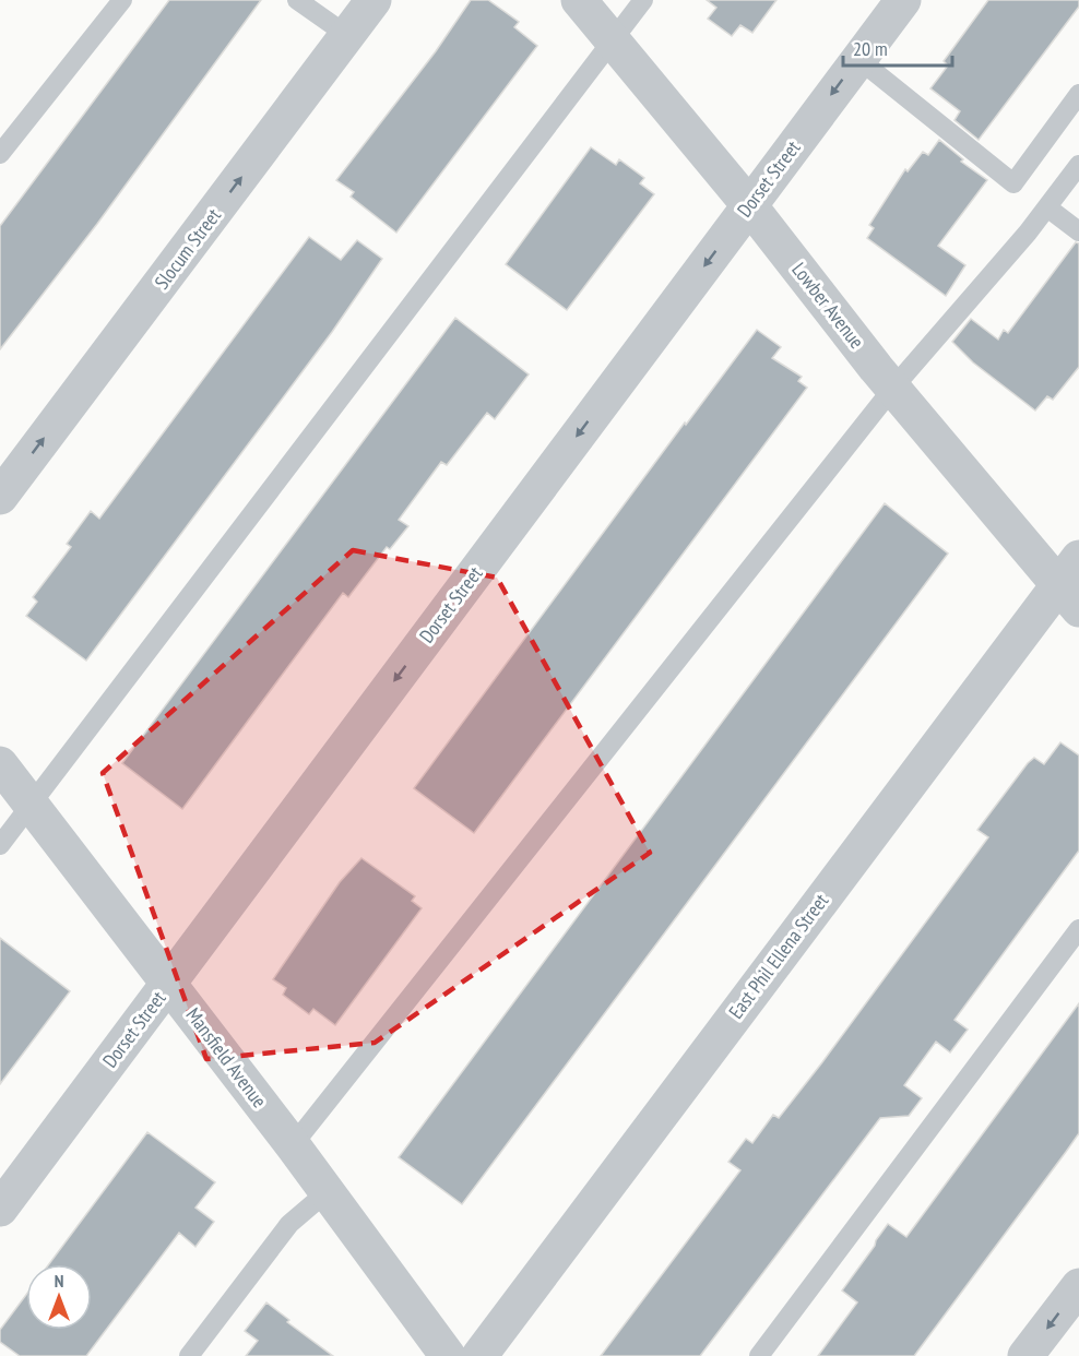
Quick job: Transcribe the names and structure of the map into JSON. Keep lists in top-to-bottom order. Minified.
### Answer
{"streets":{"street":["Dorset Street","Slocum Street","Lowber Avenue","East Phil Ellena Street","Mansfield Avenue"]},"crossings":[["Dorset Street","Lowber Avenue"],["Dorset Street","Mansfield Avenue"],["Lowber Avenue","East Phil Ellena Street"]],"one_way":["Dorset Street","Slocum Street"],"scale_bar":"20 m","north":"top"}
